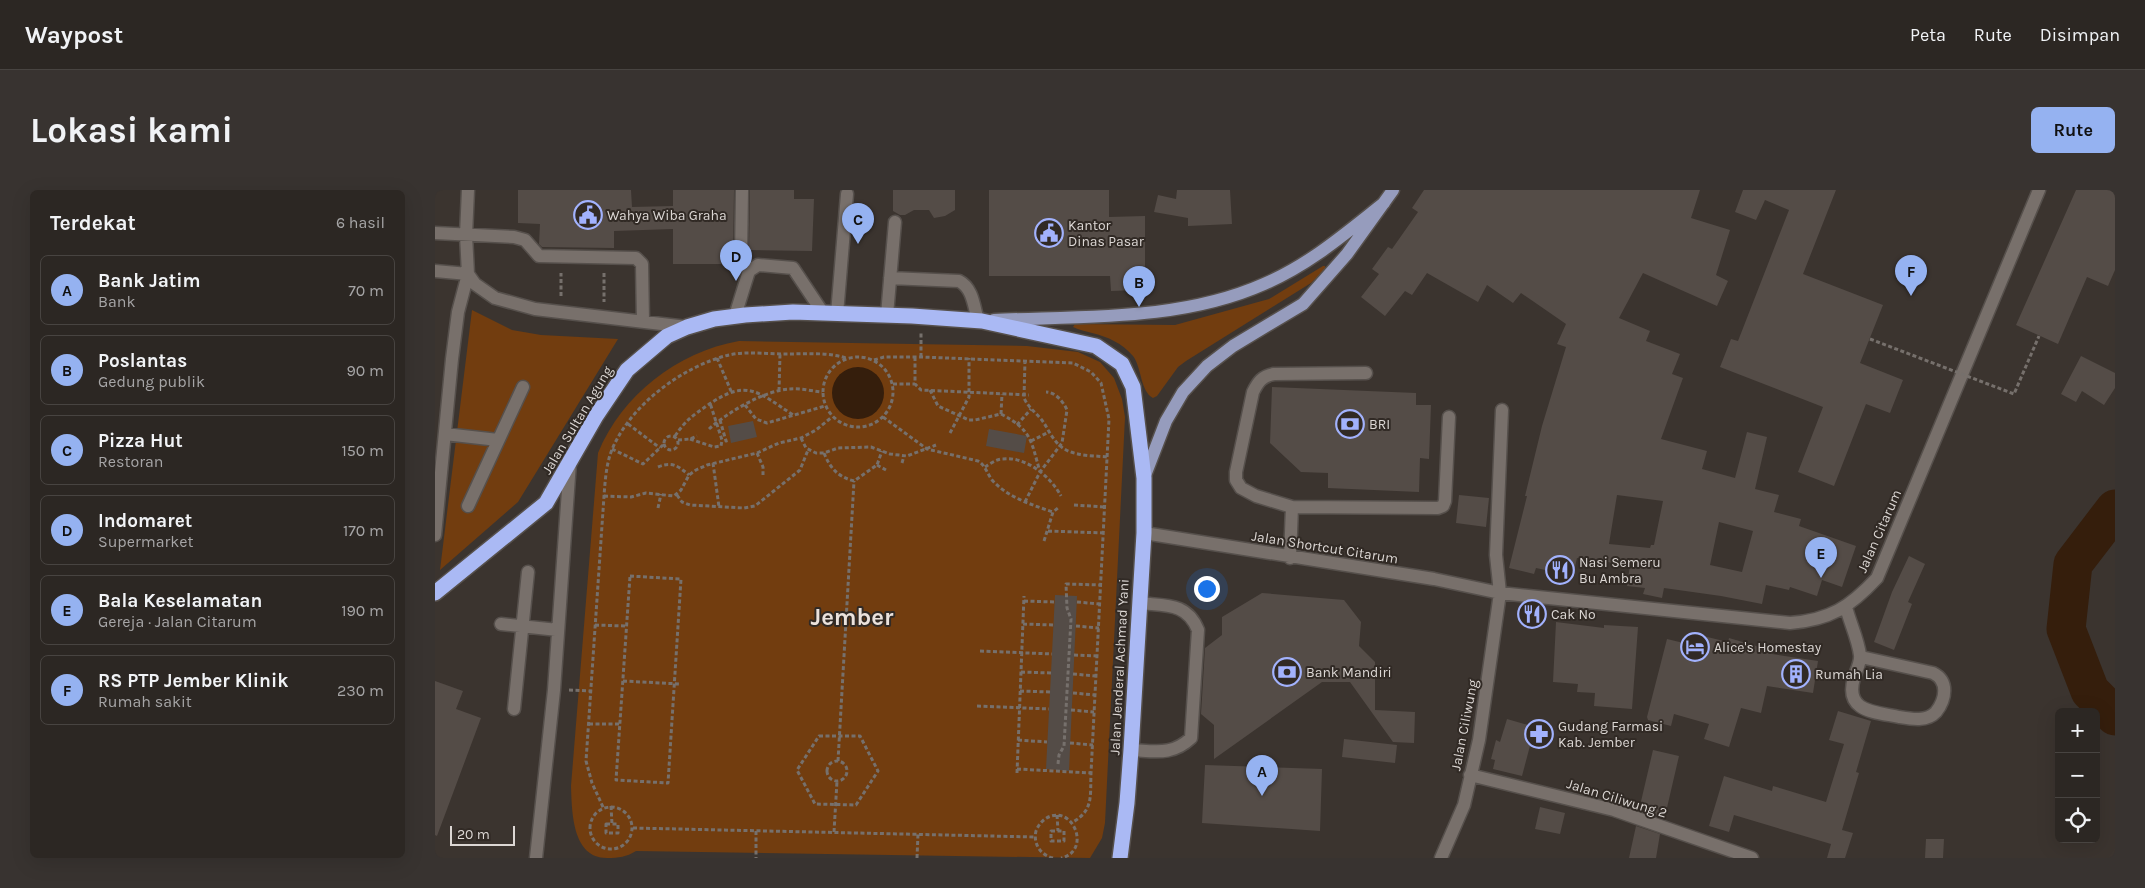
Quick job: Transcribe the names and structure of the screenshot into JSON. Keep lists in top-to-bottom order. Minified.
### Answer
{"streets":{"highway":["Jalan Sultan Agung","Jalan Jenderal Achmad Yani"],"street":["Jalan Citarum","Jalan Shortcut Citarum","Jalan Ciliwung","Jalan Ciliwung 2"]},"crossings":[["Jalan Sultan Agung","Jalan Jenderal Achmad Yani"],["Jalan Citarum","Jalan Shortcut Citarum"],["Jalan Citarum","Jalan Ciliwung"],["Jalan Shortcut Citarum","Jalan Jenderal Achmad Yani"],["Jalan Shortcut Citarum","Jalan Ciliwung"],["Jalan Ciliwung","Jalan Ciliwung 2"]],"districts":["Jember"],"places":{"public building":["Wahya Wiba Graha","Kantor Dinas Pasar"],"bank":["BRI","Bank Mandiri"],"restaurant":["Nasi Semeru Bu Ambra","Cak No"],"hotel":["Alice's Homestay"],"building":["Rumah Lia"],"pharmacy":["Gudang Farmasi Kab. Jember"]},"scale_bar":"20 m","page":{"header":"Waypost","nav":["Peta","Rute","Disimpan"],"buttons":"Rute","title":"Lokasi kami","heading":["Terdekat","6 hasil"],"pins":["C","D","F","B","E","A"],"list":[{"mark":"A","name":"Bank Jatim","note":"Bank","value":"70 m"},{"mark":"B","name":"Poslantas","note":"Gedung publik","value":"90 m"},{"mark":"C","name":"Pizza Hut","note":"Restoran","value":"150 m"},{"mark":"D","name":"Indomaret","note":"Supermarket","value":"170 m"},{"mark":"E","name":"Bala Keselamatan","note":"Gereja · Jalan Citarum","value":"190 m"},{"mark":"F","name":"RS PTP Jember Klinik","note":"Rumah sakit","value":"230 m"}],"map_buttons":["+","−"],"scale":"20 m"}}
